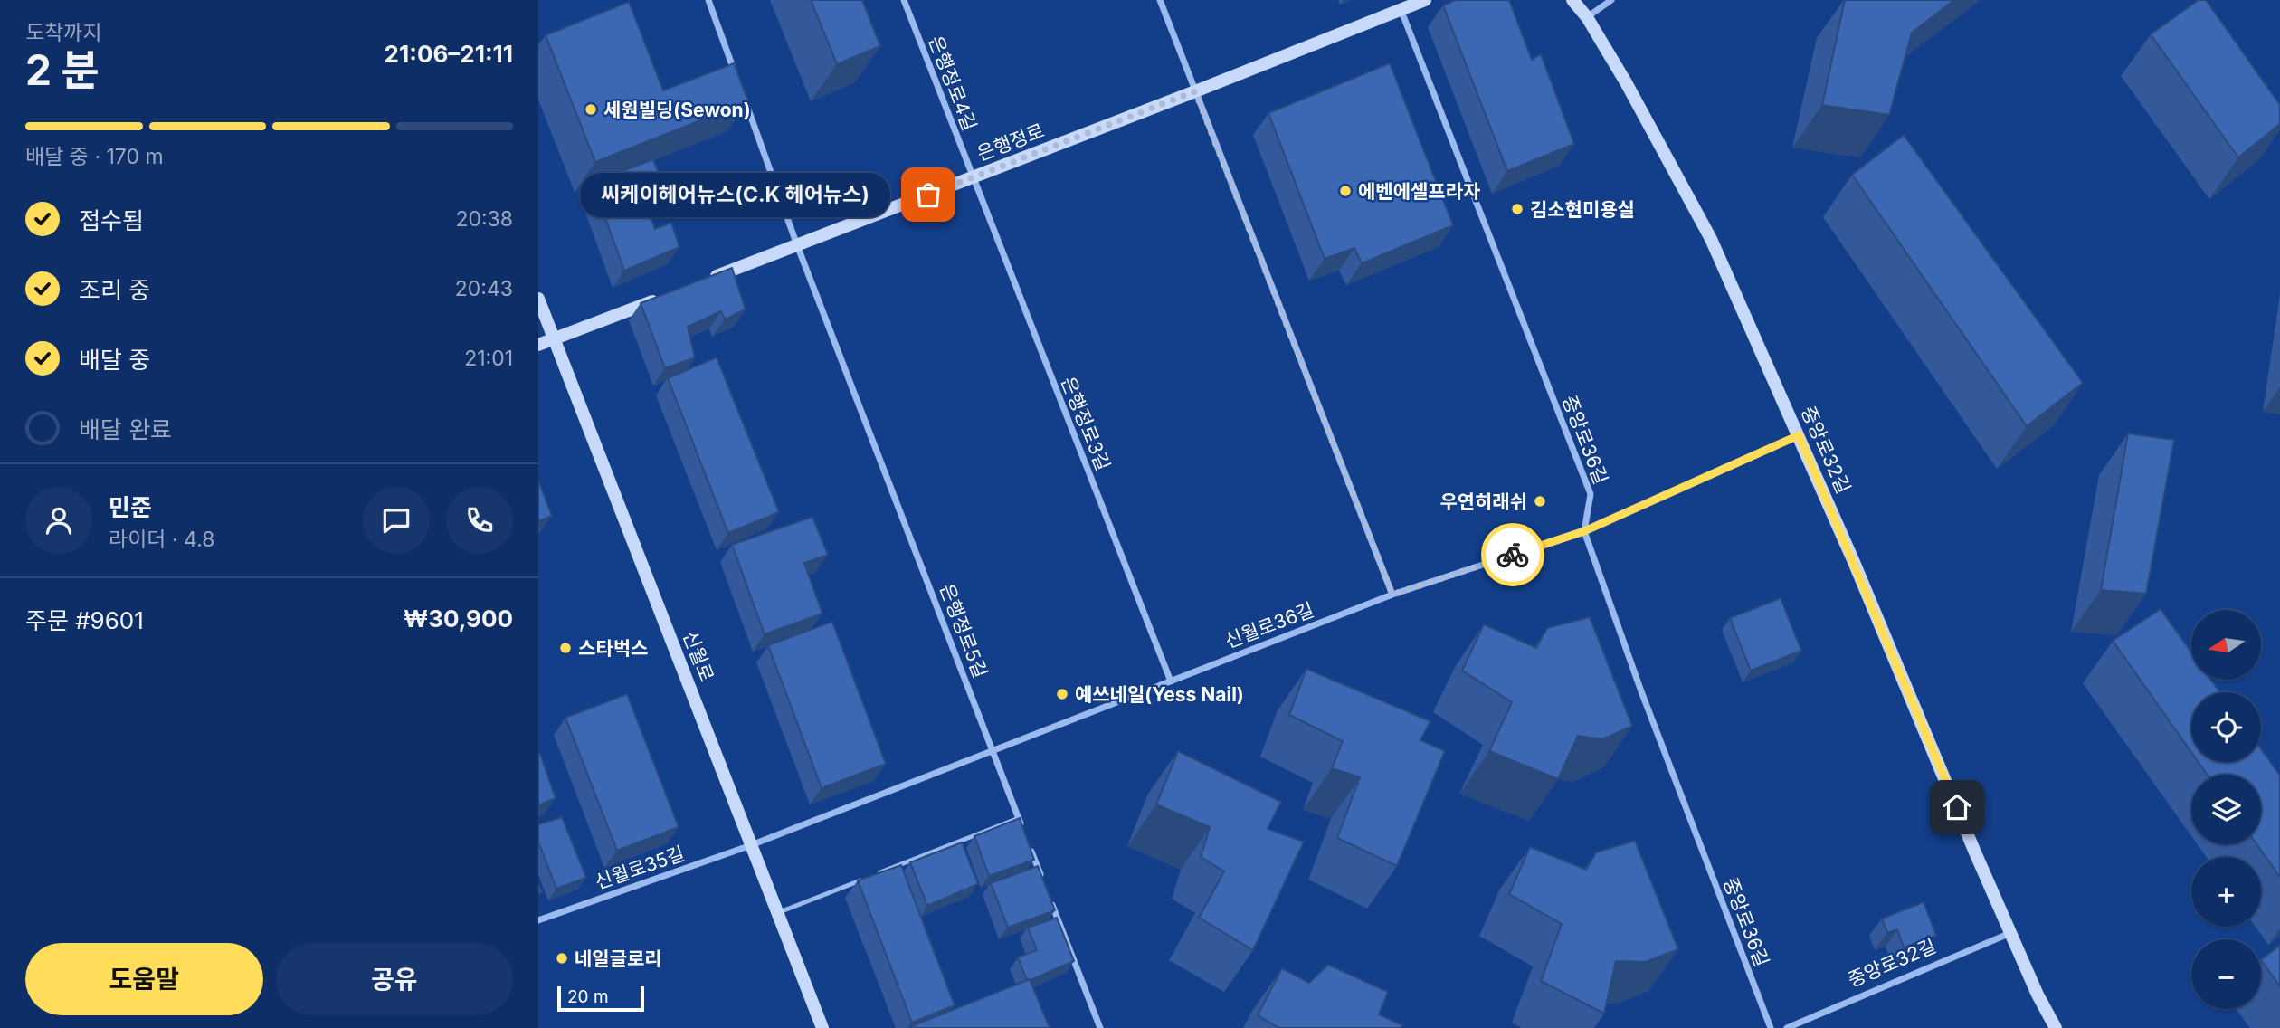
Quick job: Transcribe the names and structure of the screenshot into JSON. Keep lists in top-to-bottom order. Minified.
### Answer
{"streets":{"street":["은행정로4길","은행정로","은행정로3길","중앙로36길","중앙로32길","신월로36길","은행정로5길","신월로","신월로35길"]},"crossings":[["은행정로4길","은행정로"],["은행정로4길","은행정로3길"],["은행정로","은행정로3길"],["은행정로","중앙로36길"],["은행정로","은행정로5길"],["은행정로3길","신월로36길"],["중앙로36길","신월로36길"],["중앙로32길","신월로36길"],["신월로36길","은행정로5길"],["신월로36길","신월로"],["신월로36길","신월로35길"],["신월로","신월로35길"]],"places":["세원빌딩(Sewon)","에벤에셀프라자","씨케이헤어뉴스(C.K 헤어뉴스)","김소현미용실","우연히래쉬","스타벅스","예쓰네일(Yess Nail)","네일글로리"],"scale_bar":"20 m","north":"left","page":{"heading":["2 분","도착까지","21:06–21:11"],"panel":["민준","라이더 · 4.8","주문 #9601","₩30,900"],"bar":"배달 중 · 170 m","bubble":"씨케이헤어뉴스(C.K 헤어뉴스)","list":[["접수됨","20:38"],["조리 중","20:43"],["배달 중","21:01"],"배달 완료"],"map_buttons":["+","−"],"buttons":["도움말","공유"],"scale":"20 m"}}
